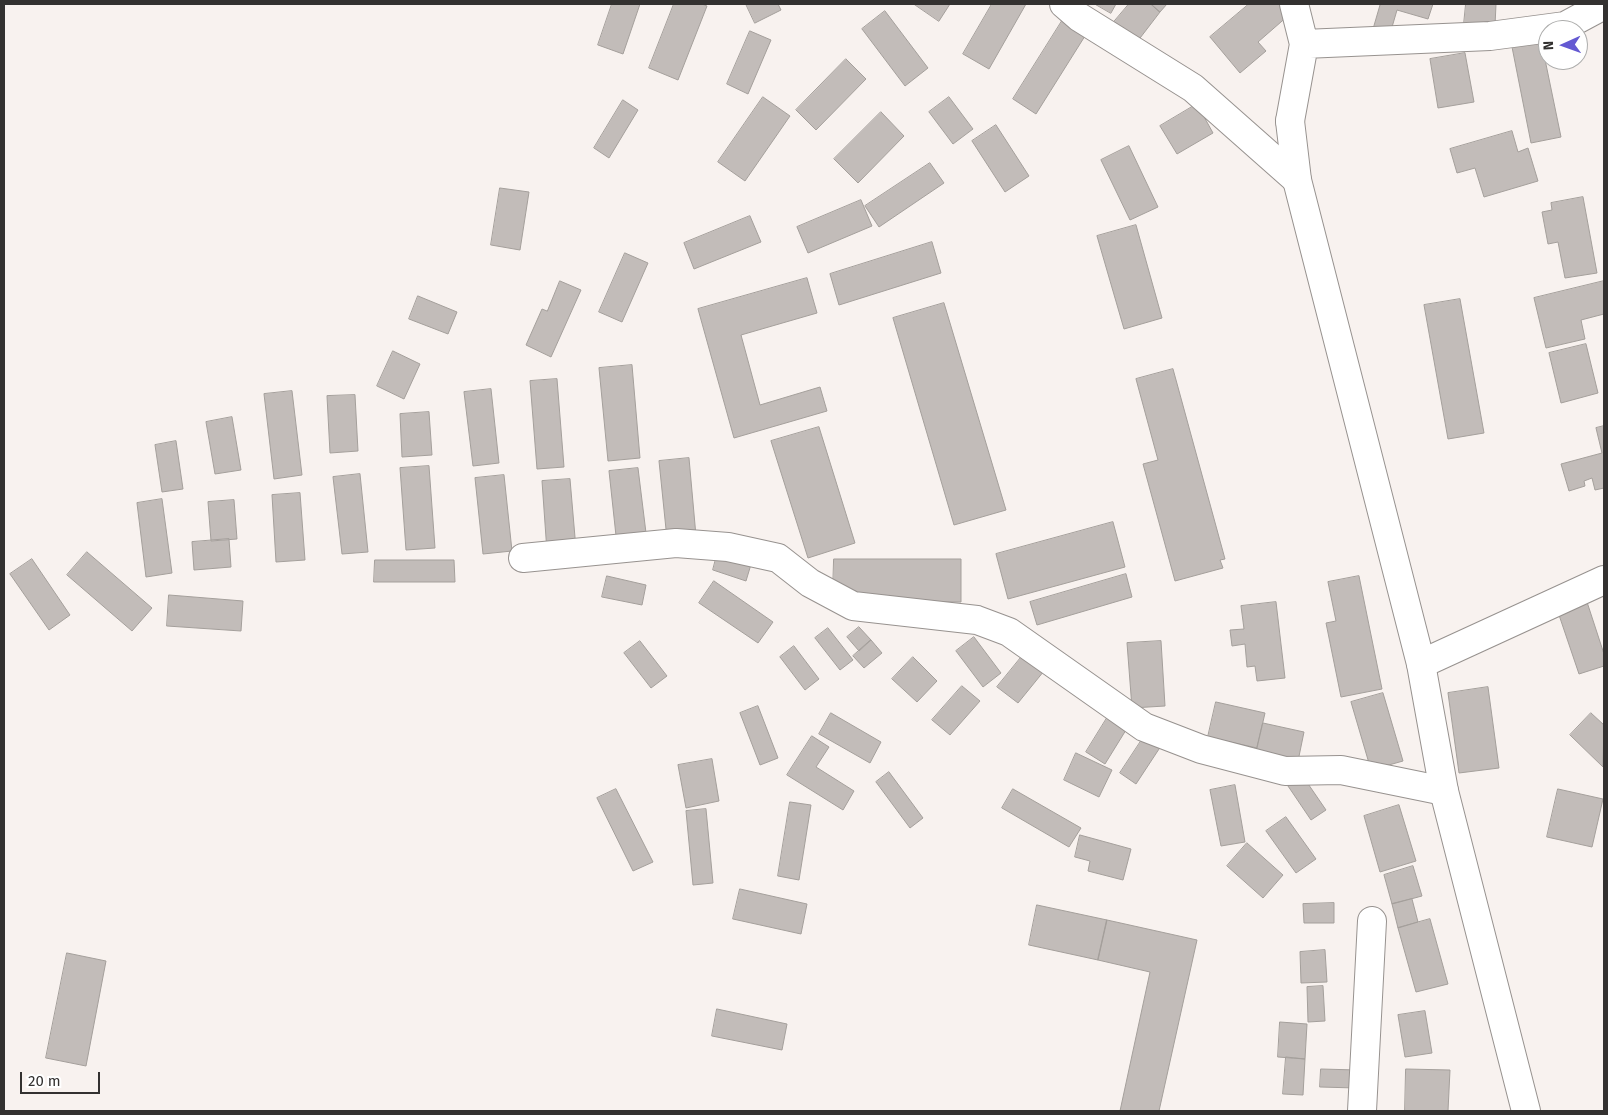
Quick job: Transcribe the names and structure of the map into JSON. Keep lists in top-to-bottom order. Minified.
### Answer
{"scale_bar":"20 m","north":"left"}
